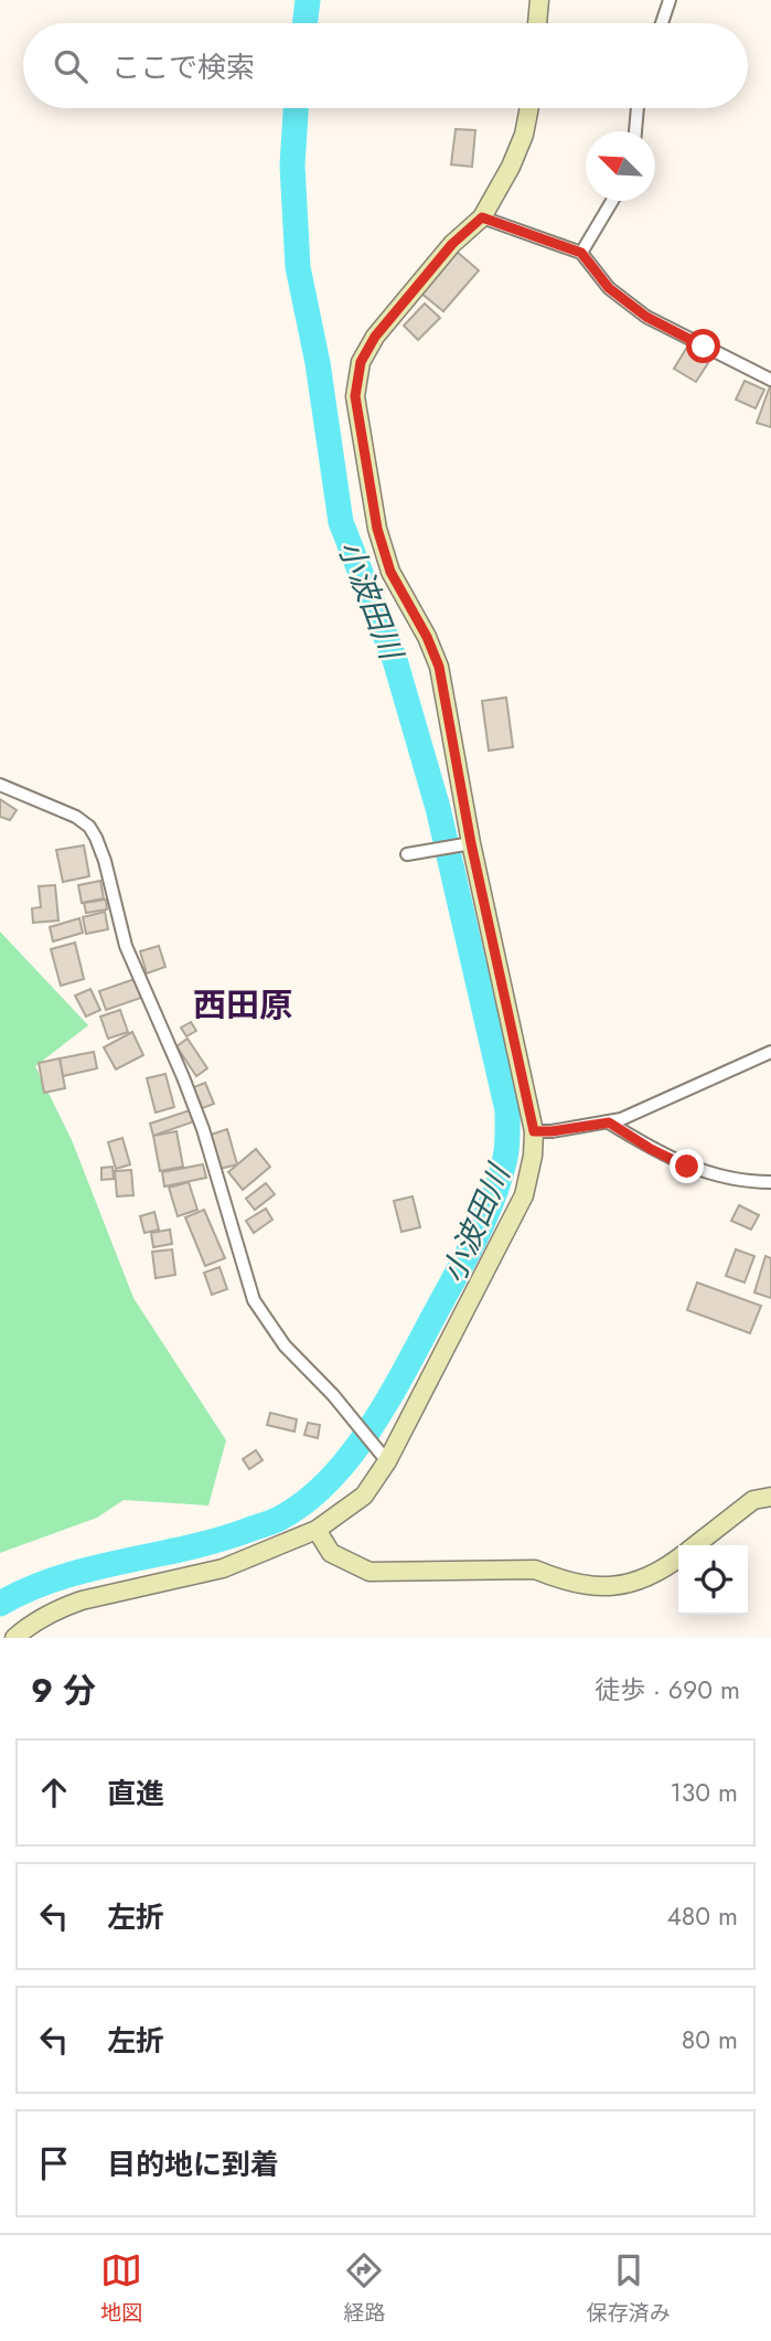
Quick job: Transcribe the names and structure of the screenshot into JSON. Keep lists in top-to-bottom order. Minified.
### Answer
{"districts":["西田原"],"water":["小波田川"],"north":"top left","page":{"search":"ここで検索","heading":["9 分","徒歩 · 690 m"],"list":[["直進","130 m"],["左折","480 m"],["左折","80 m"],"目的地に到着"],"nav":["地図","経路","保存済み"]}}
